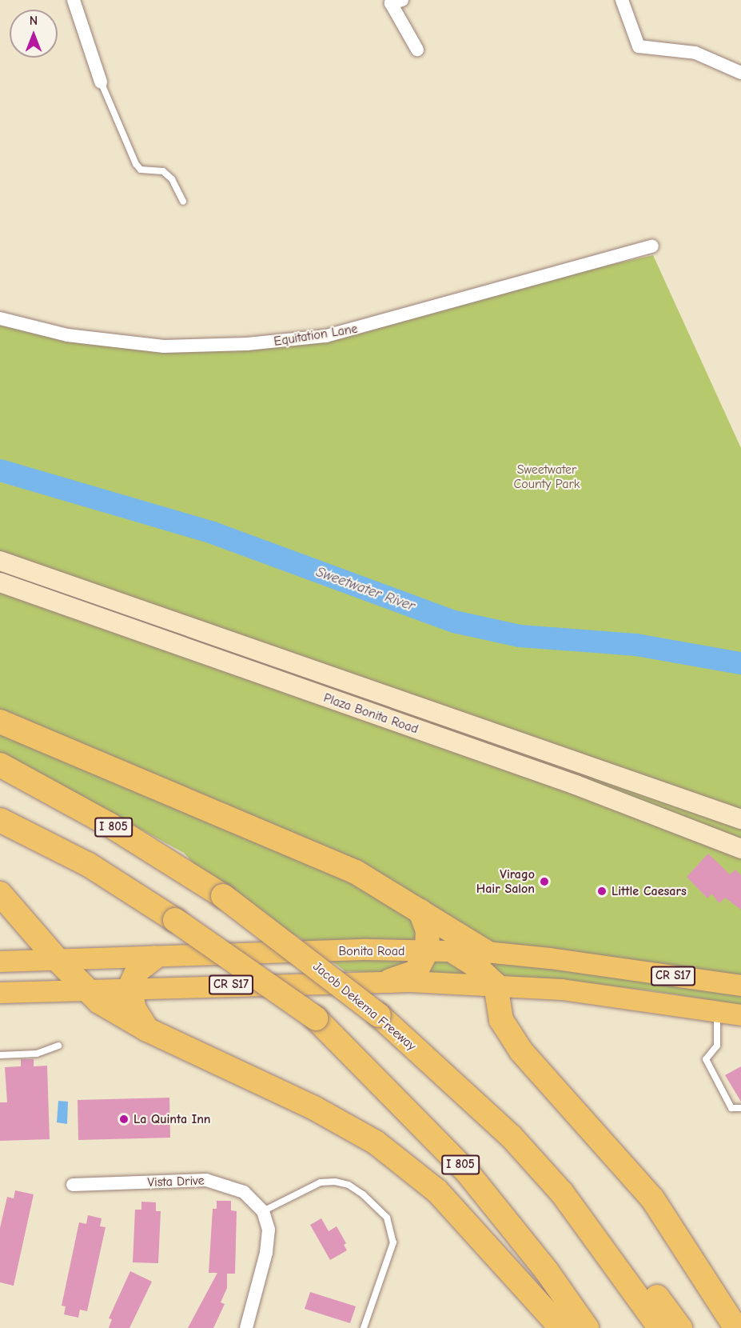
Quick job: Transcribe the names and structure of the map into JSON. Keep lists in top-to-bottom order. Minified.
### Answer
{"streets":{"highway":["I 805","Jacob Dekema Freeway"],"main road":["Plaza Bonita Road","Bonita Road","CR S17"],"street":["Equitation Lane","Vista Drive"]},"water":["Sweetwater River"],"parks":["Sweetwater County Park"],"places":["Virago Hair Salon","Little Caesars","La Quinta Inn"],"north":"top"}
